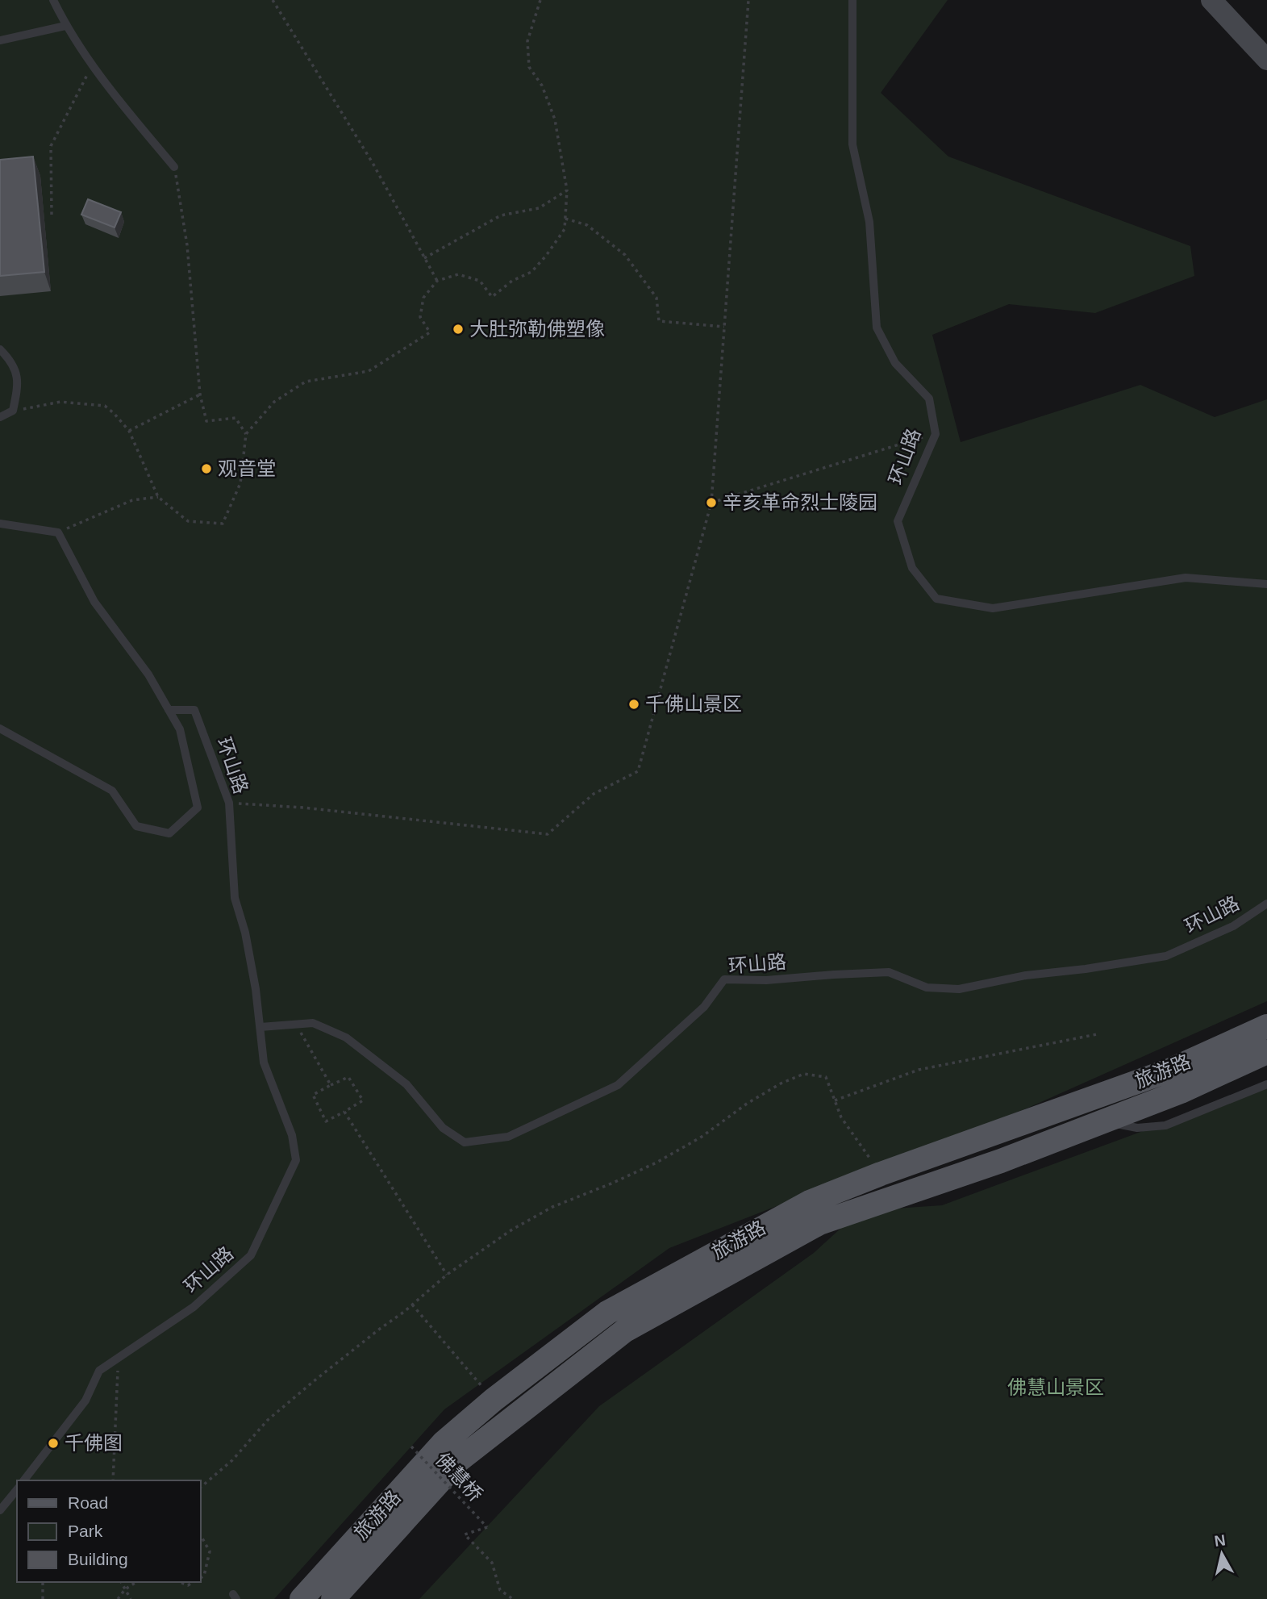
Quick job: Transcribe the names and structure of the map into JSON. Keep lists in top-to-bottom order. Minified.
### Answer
{"streets":{"main road":["旅游路"],"lane":["环山路"],"path":["佛慧桥"]},"parks":["佛慧山景区"],"places":["大肚弥勒佛塑像","观音堂","辛亥革命烈士陵园","千佛山景区","千佛图"],"legend":["Road","Park","Building"],"north":"top"}
